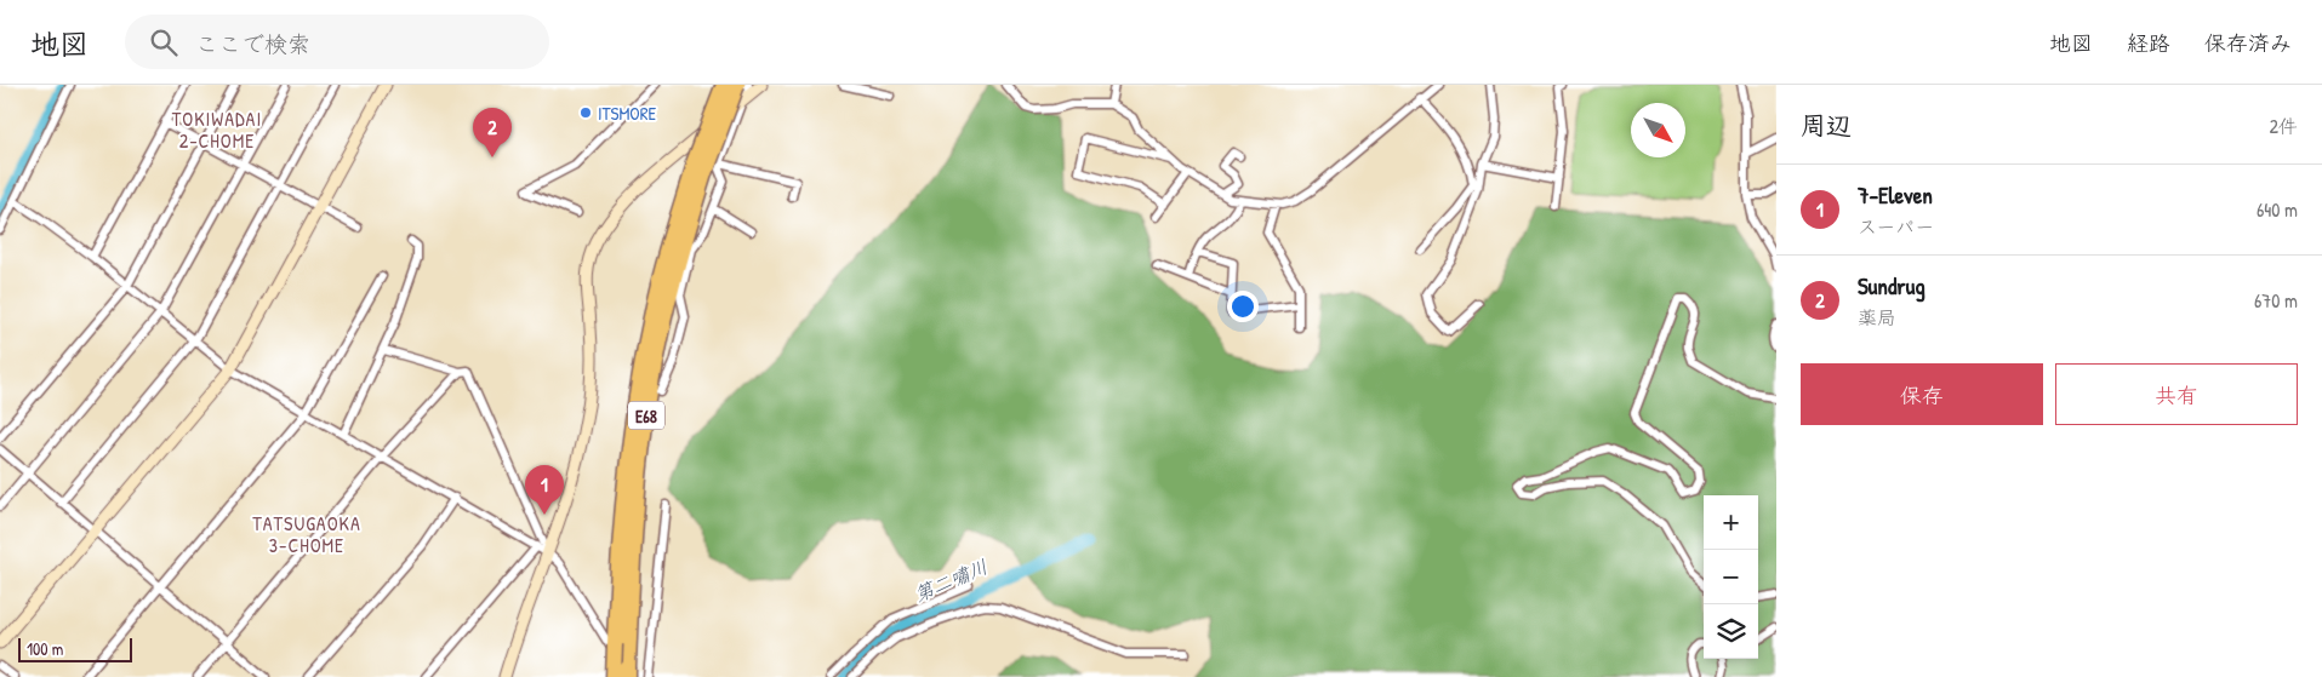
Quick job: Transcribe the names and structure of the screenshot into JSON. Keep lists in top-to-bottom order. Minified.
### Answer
{"streets":{"highway":["E68"]},"districts":["TOKIWADAI 2-CHOME","TATSUGAOKA 3-CHOME"],"water":["第二嘯川"],"places":["ITSMORE"],"scale_bar":"100 m","north":"bottom right","page":{"header":"地図","search":"ここで検索","nav":["地図","経路","保存済み"],"heading":["周辺","2件"],"pins":["2","1"],"list":[{"mark":"1","name":"7-Eleven","note":"スーパー","value":"640 m"},{"mark":"2","name":"Sundrug","note":"薬局","value":"670 m"}],"buttons":["保存","共有"],"map_buttons":["+","−"],"scale":"100 m"}}
